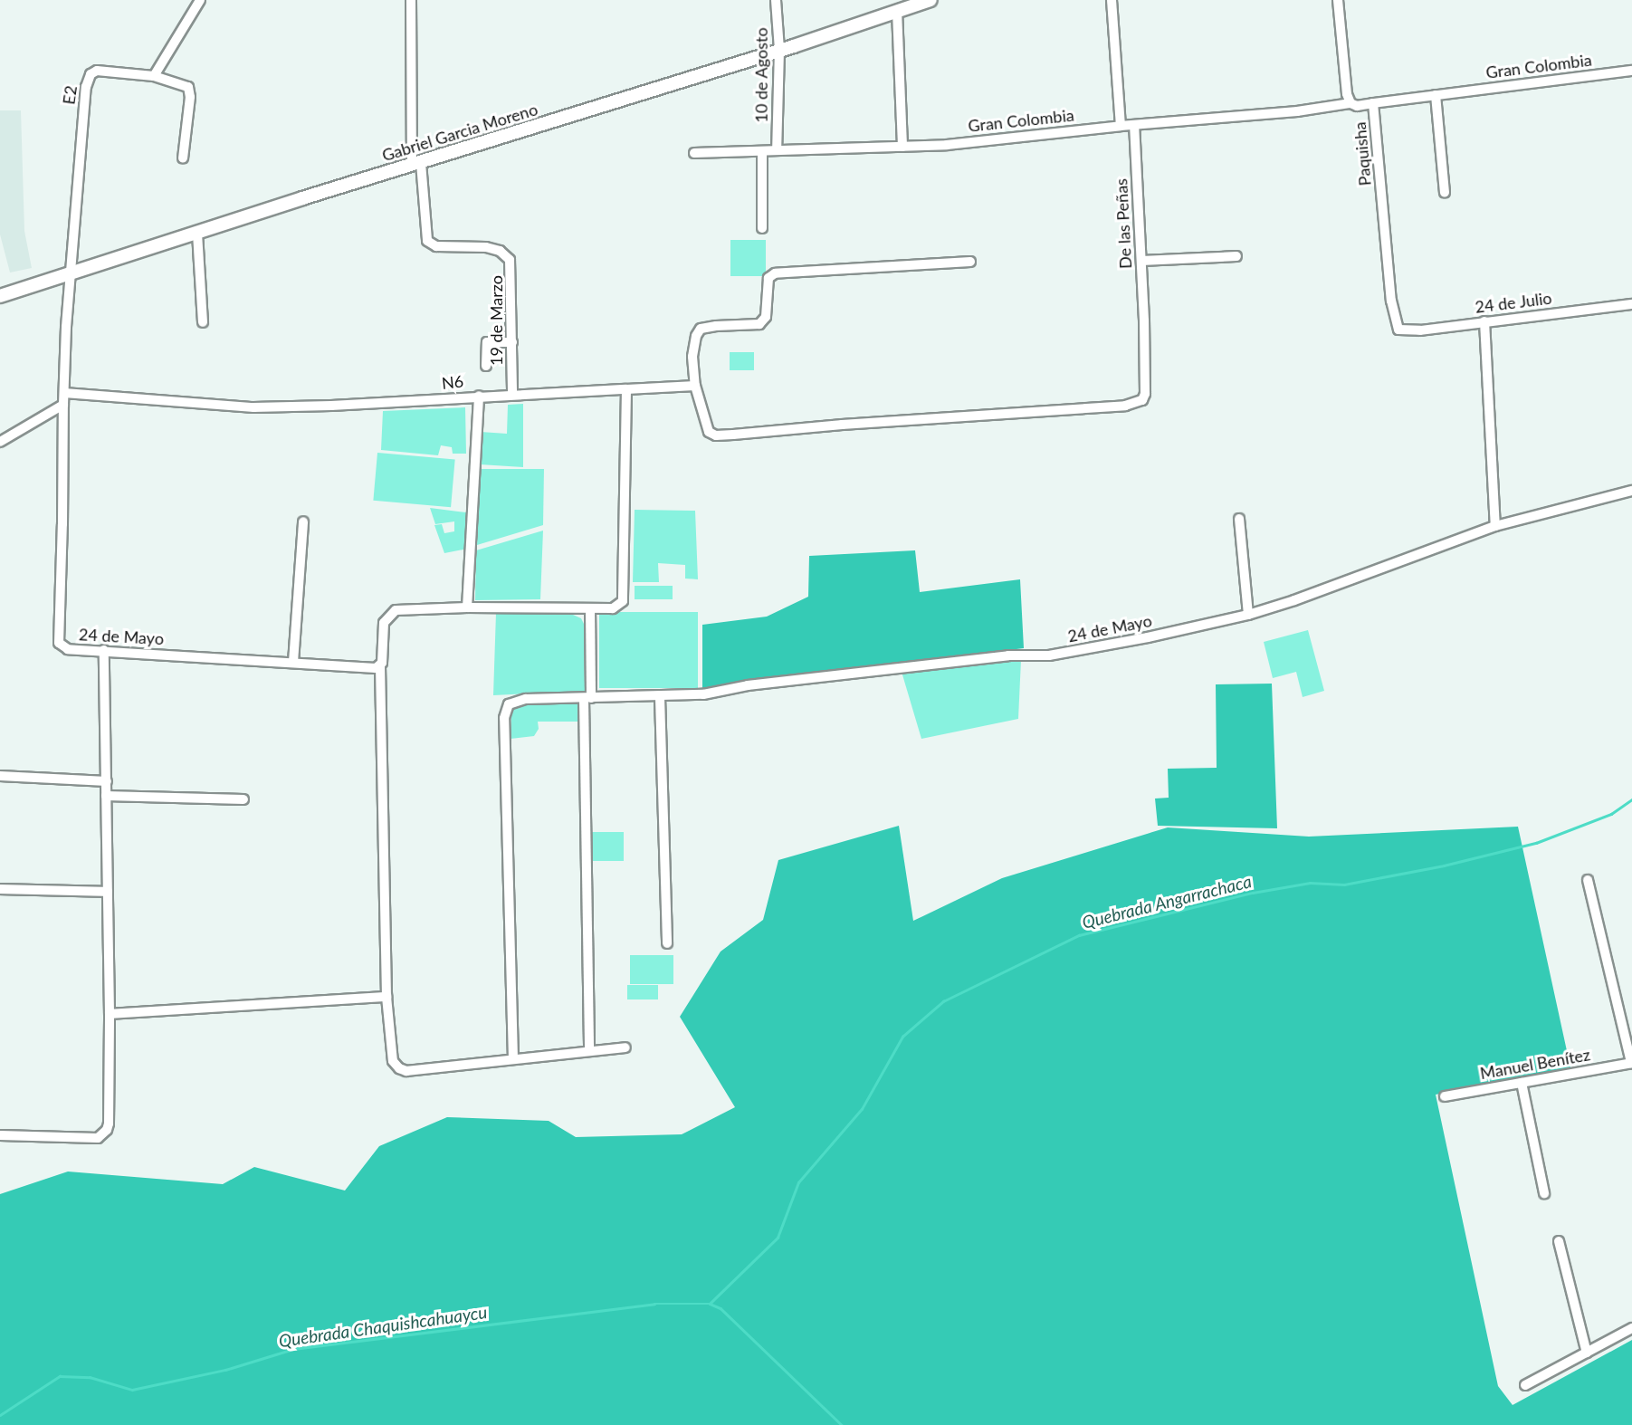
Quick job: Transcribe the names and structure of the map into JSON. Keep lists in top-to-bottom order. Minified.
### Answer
{"streets":{"street":["Gran Colombia","10 de Agosto","E2","Gabriel Garcia Moreno","Paquisha","De las Peñas","24 de Julio","19 de Marzo","N6","24 de Mayo","Manuel Benítez"]},"crossings":[["Gran Colombia","10 de Agosto"],["Gran Colombia","Paquisha"],["Gran Colombia","De las Peñas"],["10 de Agosto","Gabriel Garcia Moreno"],["E2","Gabriel Garcia Moreno"],["E2","24 de Mayo"],["Gabriel Garcia Moreno","19 de Marzo"],["Gabriel Garcia Moreno","24 de Mayo"],["Paquisha","24 de Julio"],["De las Peñas","N6"],["19 de Marzo","N6"],["N6","24 de Mayo"]],"water":["Quebrada Angarrachaca","Quebrada Chaquishcahuaycu"]}
